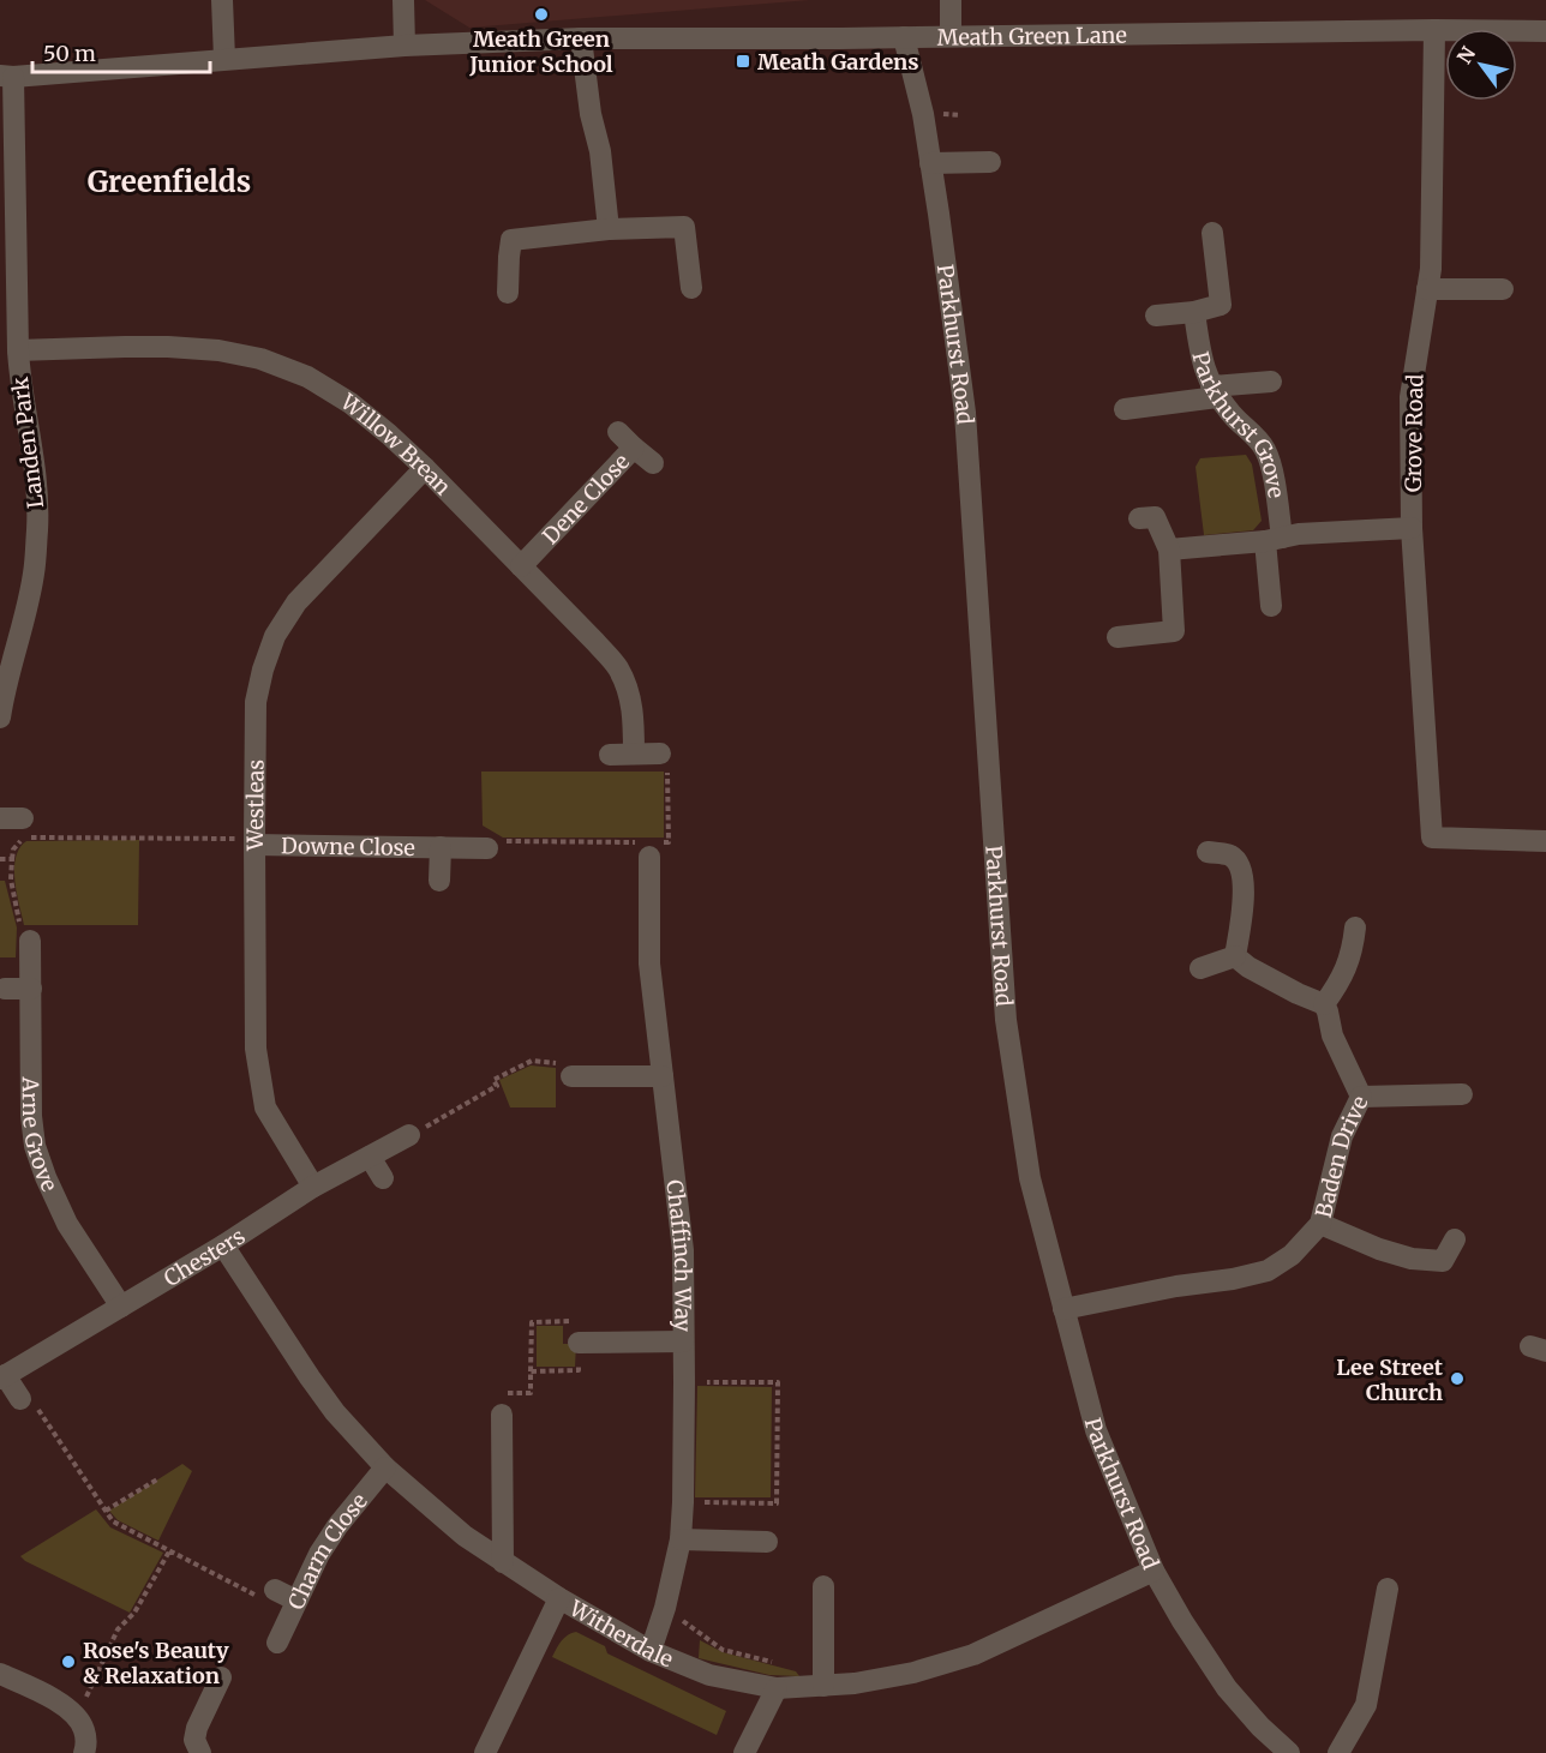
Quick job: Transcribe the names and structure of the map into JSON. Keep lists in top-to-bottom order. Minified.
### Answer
{"streets":{"street":["Meath Green Lane","Parkhurst Road","Parkhurst Grove","Grove Road","Landen Park","Willow Brean","Dene Close","Westleas","Downe Close","Arne Grove","Baden Drive","Chaffinch Way","Chesters","Charm Close","Witherdale"]},"crossings":[["Meath Green Lane","Parkhurst Road"],["Meath Green Lane","Grove Road"],["Meath Green Lane","Landen Park"],["Parkhurst Road","Baden Drive"],["Parkhurst Road","Witherdale"],["Landen Park","Willow Brean"],["Willow Brean","Dene Close"],["Willow Brean","Westleas"],["Westleas","Downe Close"],["Westleas","Chesters"],["Arne Grove","Chesters"],["Chaffinch Way","Witherdale"],["Chesters","Witherdale"],["Charm Close","Witherdale"]],"districts":["Greenfields"],"places":{"other":["Meath Green Junior School","Lee Street Church","Rose's Beauty & Relaxation"],"transit":["Meath Gardens"]},"scale_bar":"50 m","north":"top left"}
